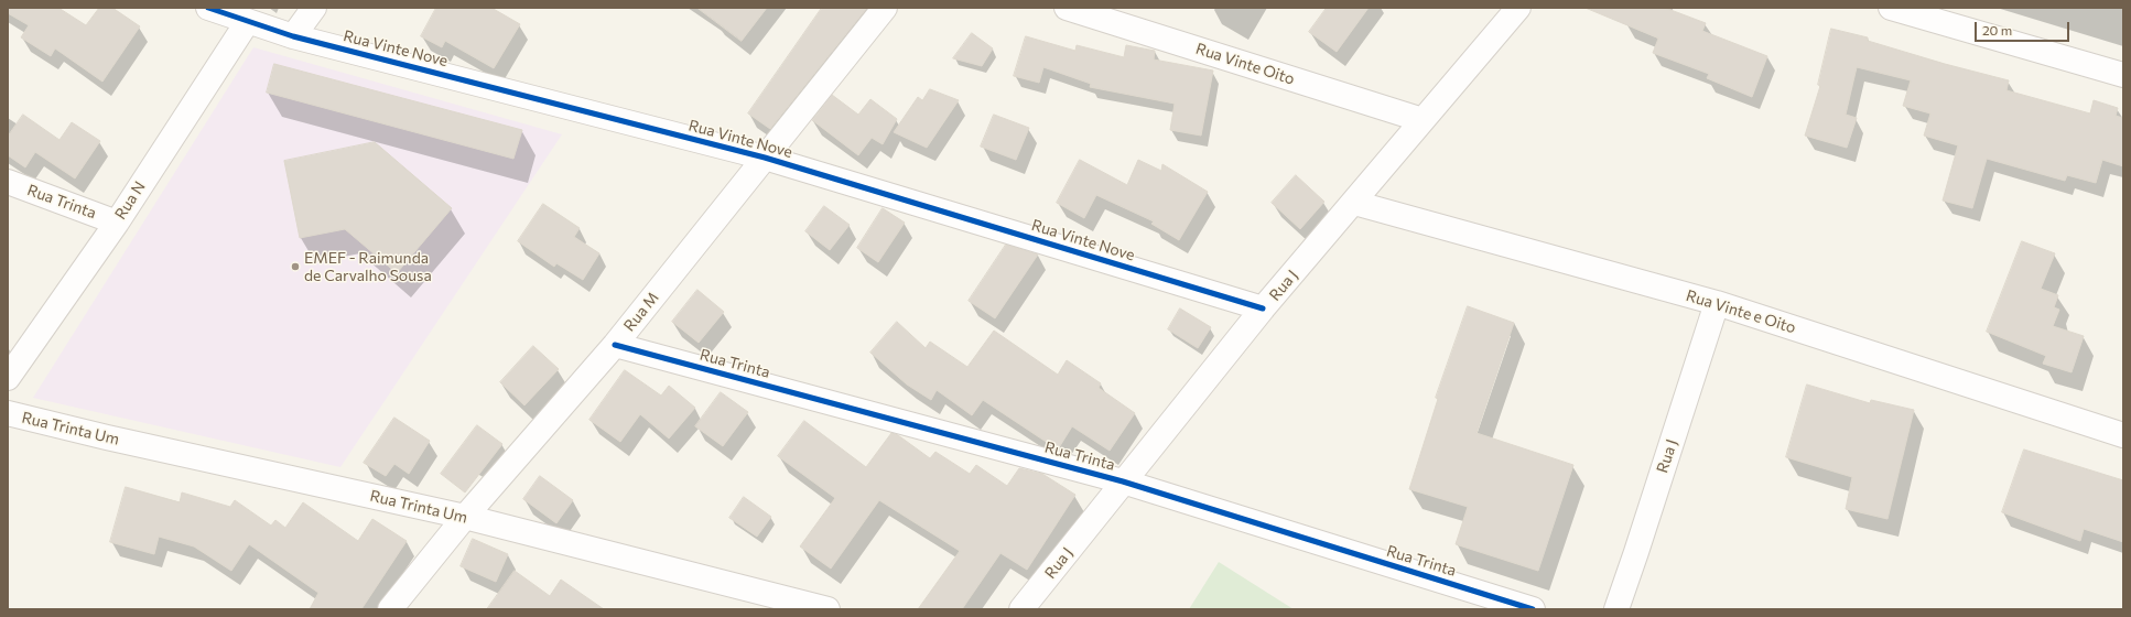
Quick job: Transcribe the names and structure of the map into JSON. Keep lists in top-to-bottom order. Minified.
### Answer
{"streets":{"street":["Rua Vinte Nove","Rua Vinte Oito","Rua N","Rua Trinta","Rua J","Rua M","Rua Vinte e Oito","Rua Trinta Um"]},"crossings":[["Rua Vinte Nove","Rua N"],["Rua Vinte Nove","Rua J"],["Rua Vinte Nove","Rua M"],["Rua Vinte Oito","Rua J"],["Rua N","Rua Trinta"],["Rua Trinta","Rua J"],["Rua Trinta","Rua M"],["Rua J","Rua Vinte e Oito"],["Rua M","Rua Trinta Um"]],"places":["EMEF - Raimunda de Carvalho Sousa"],"scale_bar":"20 m"}
